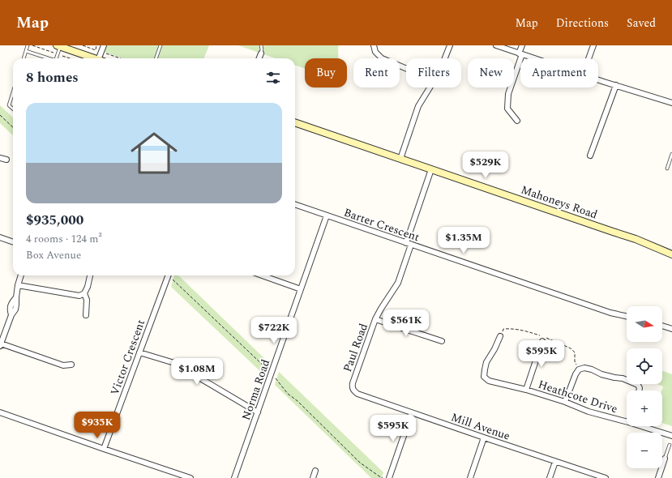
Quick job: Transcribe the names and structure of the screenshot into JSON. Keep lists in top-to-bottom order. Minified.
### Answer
{"streets":{"main road":["Mahoneys Road"],"street":["Barter Crescent","Paul Road","Victor Crescent","Norma Road","Heathcote Drive","Mill Avenue"]},"crossings":[["Mahoneys Road","Paul Road"],["Barter Crescent","Paul Road"],["Barter Crescent","Norma Road"],["Paul Road","Mill Avenue"]],"north":"right","page":{"header":"Map","nav":["Map","Directions","Saved"],"chip":["Buy","Rent","Filters","New","Apartment"],"heading":"8 homes","list":[{"name":"$935,000","note":"4 rooms · 124 m² · Box Avenue"}],"price":["$529K","$1.35M","$561K","$722K","$595K","$1.08M","$935K","$595K"],"map_buttons":["+","−"]}}
